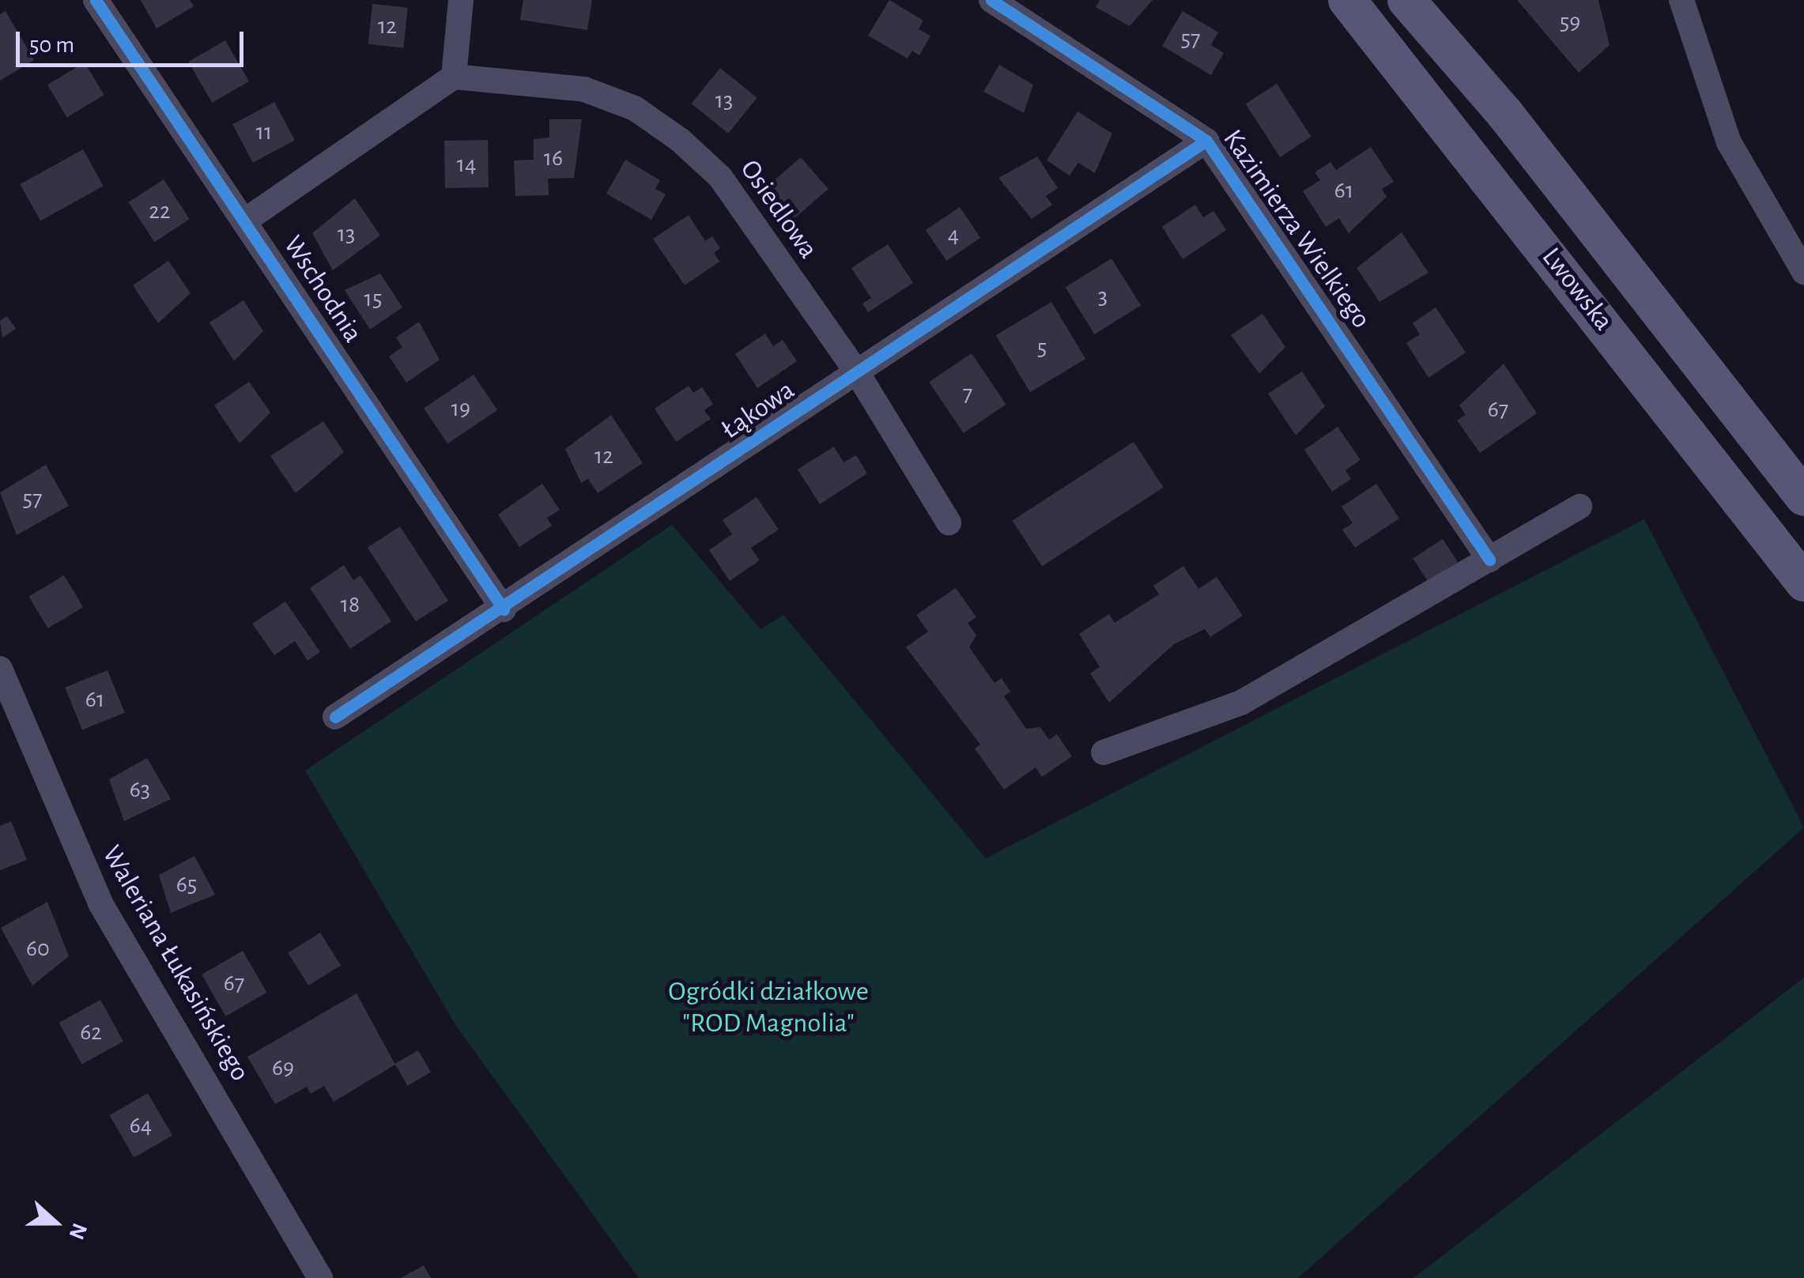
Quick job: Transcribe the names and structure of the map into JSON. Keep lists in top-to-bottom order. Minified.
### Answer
{"streets":{"main road":["Lwowska"],"street":["Osiedlowa","Kazimierza Wielkiego","Wschodnia","Łąkowa","Waleriana Łukasińskiego"]},"crossings":[["Osiedlowa","Łąkowa"],["Kazimierza Wielkiego","Łąkowa"],["Wschodnia","Łąkowa"]],"parks":["Ogródki działkowe \"ROD Magnolia\""],"house_numbers":["59","12","57","13","11","16","14","61","22","13","4","3","15","5","7","19","67","12","57","18","61","63","65","60","67","62","69","64"],"scale_bar":"50 m","north":"right"}
